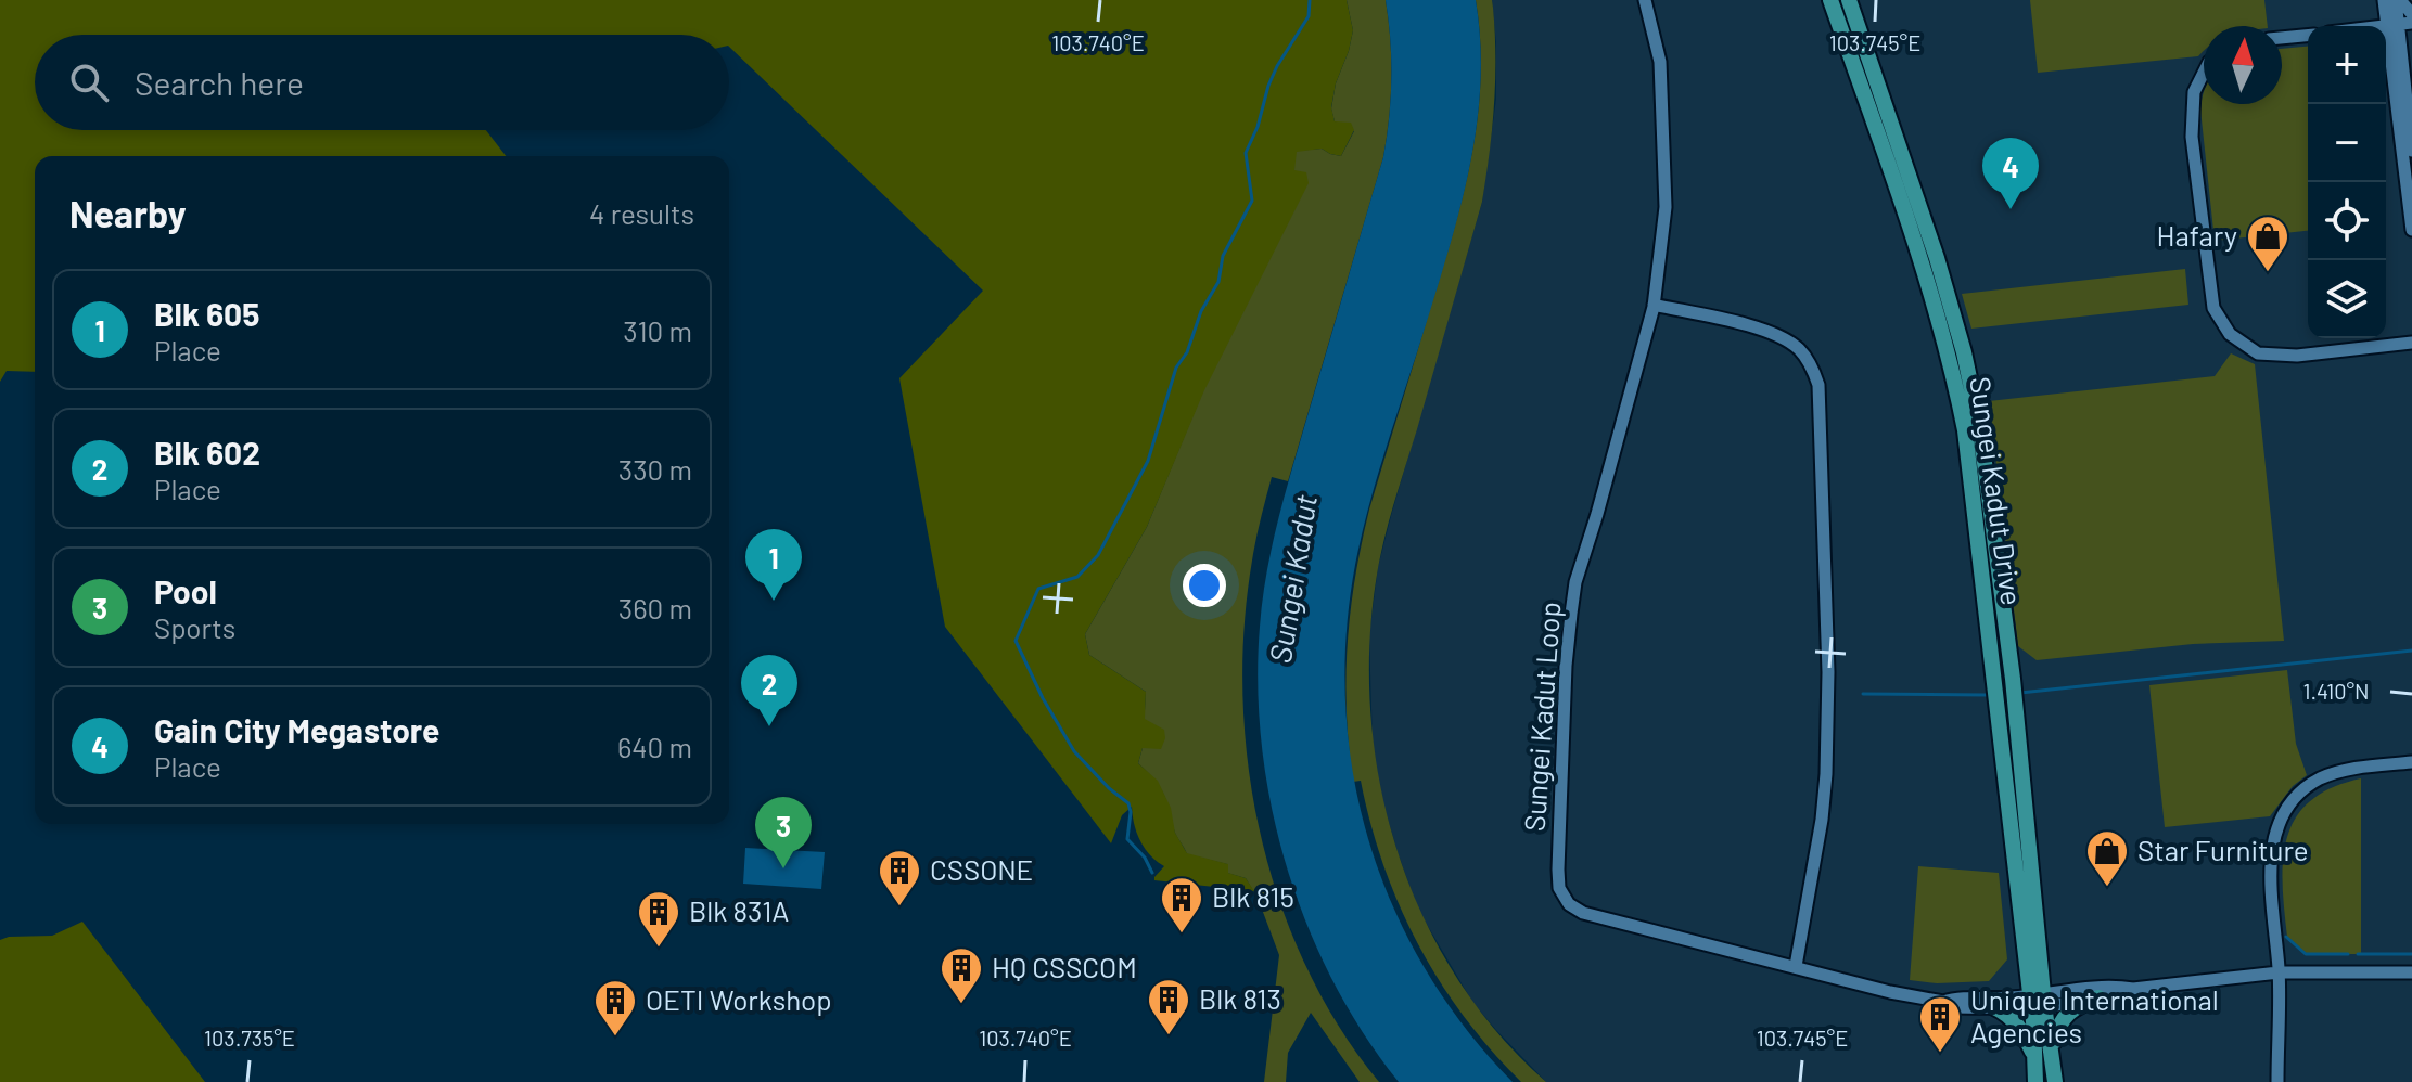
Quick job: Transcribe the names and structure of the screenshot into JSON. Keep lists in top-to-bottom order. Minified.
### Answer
{"streets":{"main road":["Sungei Kadut Drive"],"street":["Sungei Kadut Loop"]},"crossings":[["Sungei Kadut Drive","Sungei Kadut Loop"]],"water":["Sungei Kadut"],"places":{"shop":["Hafary","Star Furniture"],"building":["CSSONE","Blk 815","Blk 831A","HQ CSSCOM","Blk 813","OETI Workshop","Unique International Agencies"]},"north":"top","page":{"map_buttons":["+","−"],"search":"Search here","pins":["4","1","2","3"],"heading":["Nearby","4 results"],"list":[{"mark":"1","name":"Blk 605","note":"Place","value":"310 m"},{"mark":"2","name":"Blk 602","note":"Place","value":"330 m"},{"mark":"3","name":"Pool","note":"Sports","value":"360 m"},{"mark":"4","name":"Gain City Megastore","note":"Place","value":"640 m"}]},"coordinates":["103.740°E","103.745°E","1.410°N","103.735°E"]}
